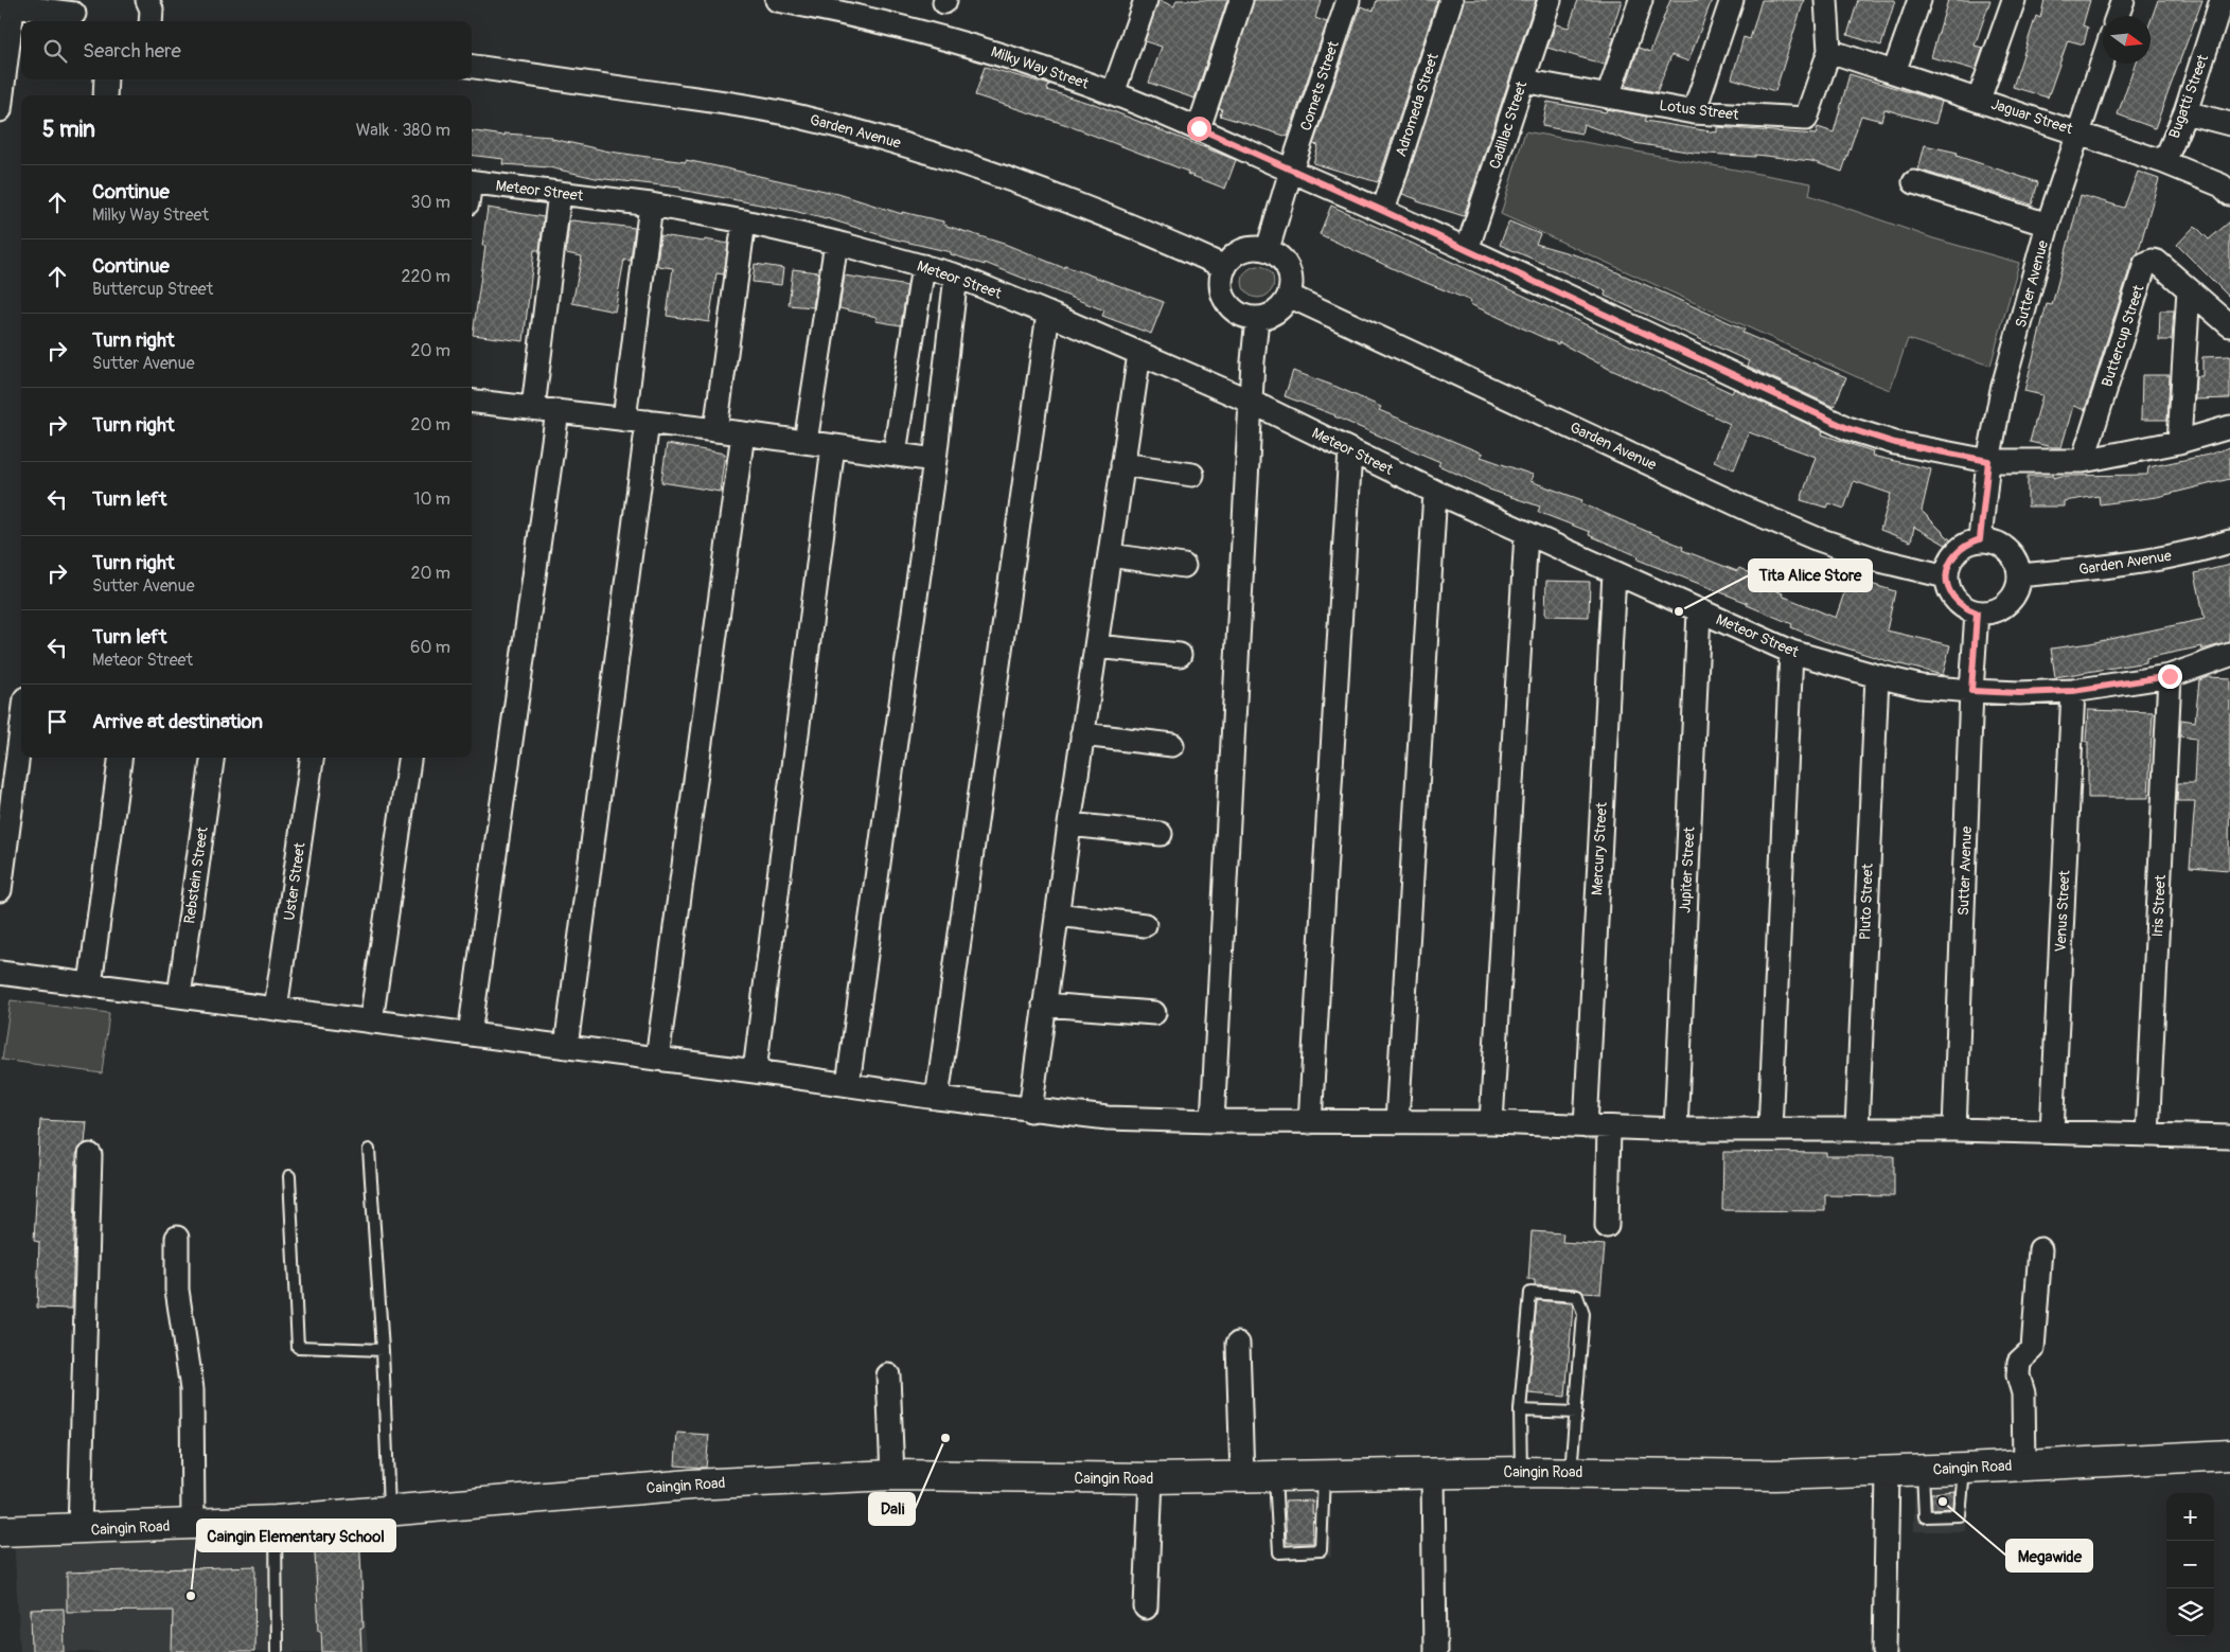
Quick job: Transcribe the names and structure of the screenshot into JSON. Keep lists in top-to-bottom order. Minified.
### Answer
{"streets":{"street":["Milky Way Street","Comets Street","Bugatti Street","Adromeda Street","Lotus Street","Jaguar Street","Cadillac Street","Garden Avenue","Meteor Street","Sutter Avenue","Buttercup Street","Mercury Street","Jupiter Street","Rebstein Street","Uster Street","Pluto Street","Iris Street","Venus Street","Caingin Road"]},"crossings":[["Milky Way Street","Comets Street"],["Comets Street","Garden Avenue"],["Bugatti Street","Jaguar Street"],["Lotus Street","Jaguar Street"],["Lotus Street","Cadillac Street"],["Jaguar Street","Sutter Avenue"],["Garden Avenue","Sutter Avenue"],["Meteor Street","Sutter Avenue"],["Meteor Street","Mercury Street"],["Meteor Street","Jupiter Street"],["Meteor Street","Pluto Street"],["Meteor Street","Iris Street"],["Meteor Street","Venus Street"]],"places":["Tita Alice Store","Dali","Megawide","Caingin Elementary School"],"north":"right","page":{"search":"Search here","heading":["5 min","Walk · 380 m"],"list":[["Continue","Milky Way Street","30 m"],["Continue","Buttercup Street","220 m"],["Turn right","Sutter Avenue","20 m"],["Turn right","20 m"],["Turn left","10 m"],["Turn right","Sutter Avenue","20 m"],["Turn left","Meteor Street","60 m"],"Arrive at destination"],"map_buttons":["+","−"]}}
